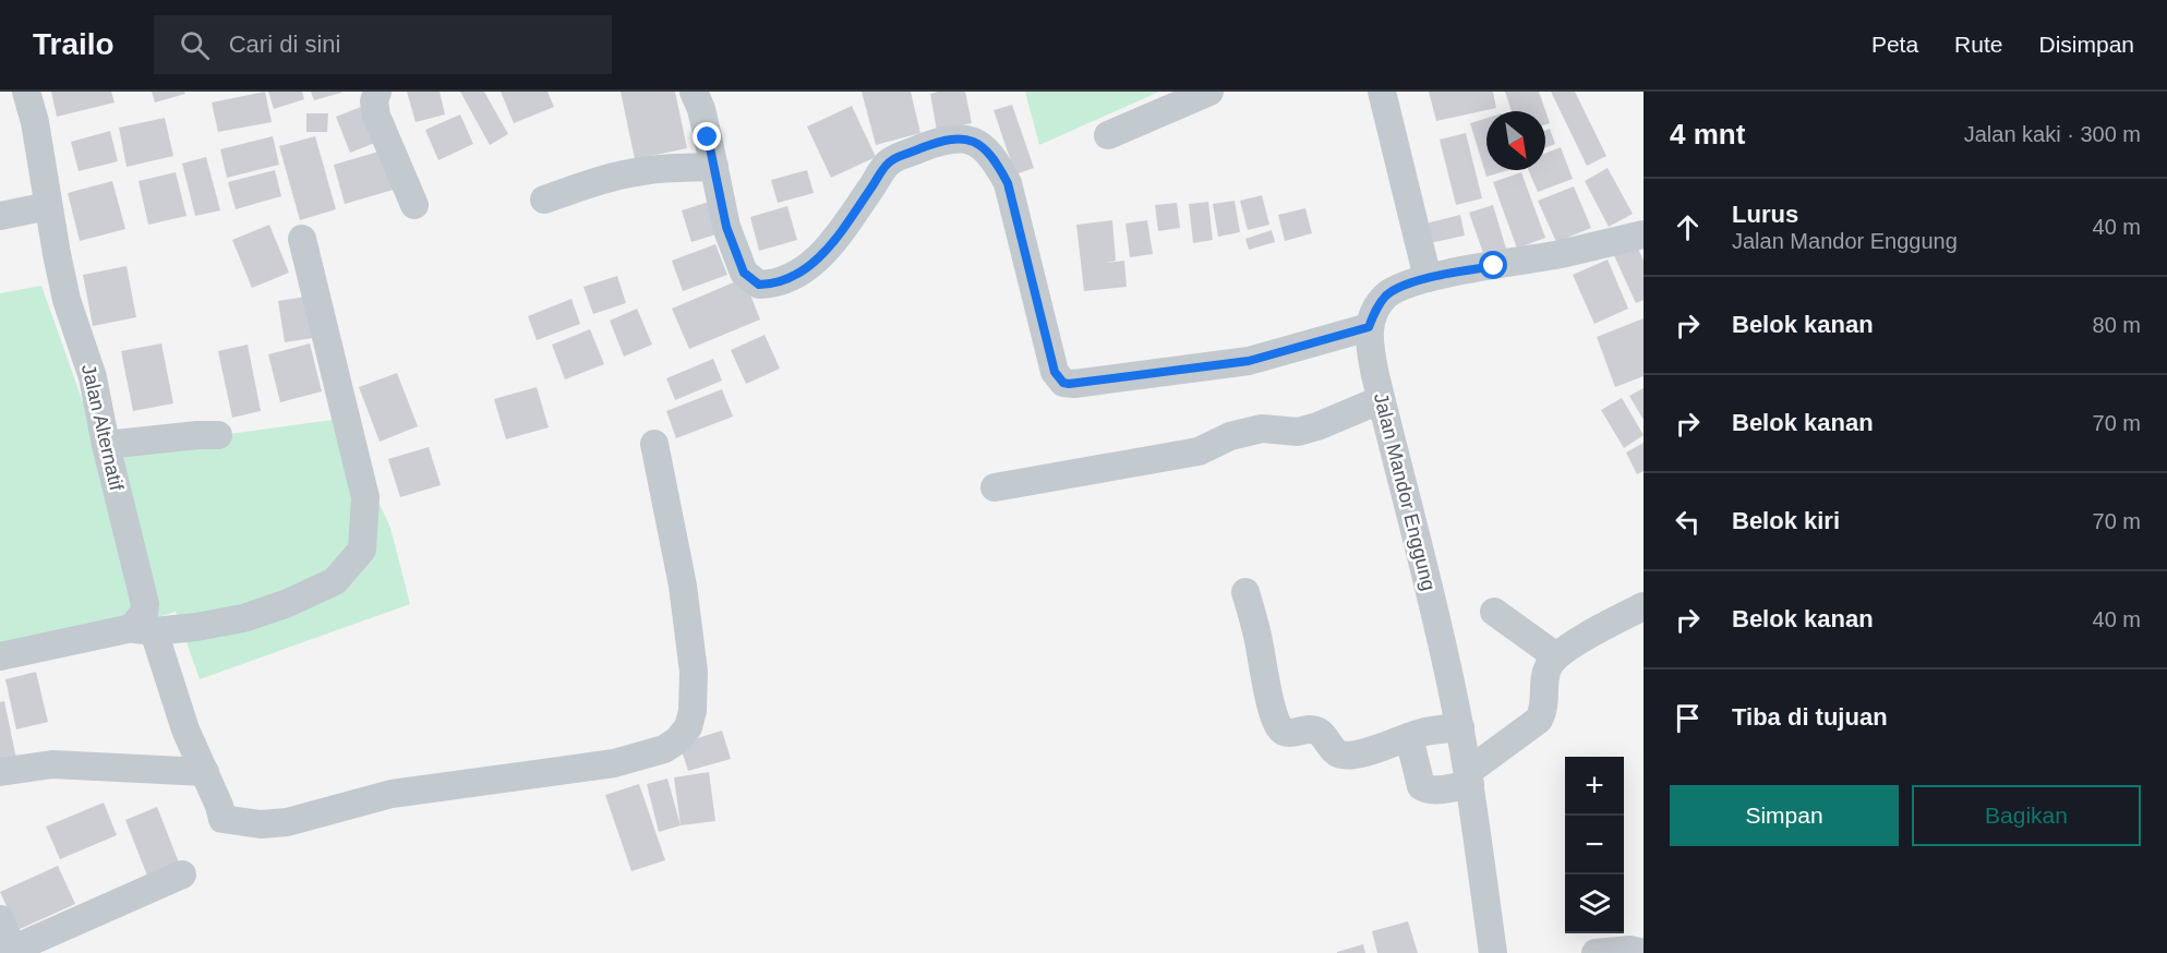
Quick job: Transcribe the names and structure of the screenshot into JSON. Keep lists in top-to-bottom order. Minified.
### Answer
{"streets":{"street":["Jalan Alternatif","Jalan Mandor Enggung"]},"north":"bottom right","page":{"header":"Trailo","search":"Cari di sini","nav":["Peta","Rute","Disimpan"],"heading":["4 mnt","Jalan kaki · 300 m"],"list":[["Lurus","Jalan Mandor Enggung","40 m"],["Belok kanan","80 m"],["Belok kanan","70 m"],["Belok kiri","70 m"],["Belok kanan","40 m"],"Tiba di tujuan"],"map_buttons":["+","−"],"buttons":["Simpan","Bagikan"]}}
